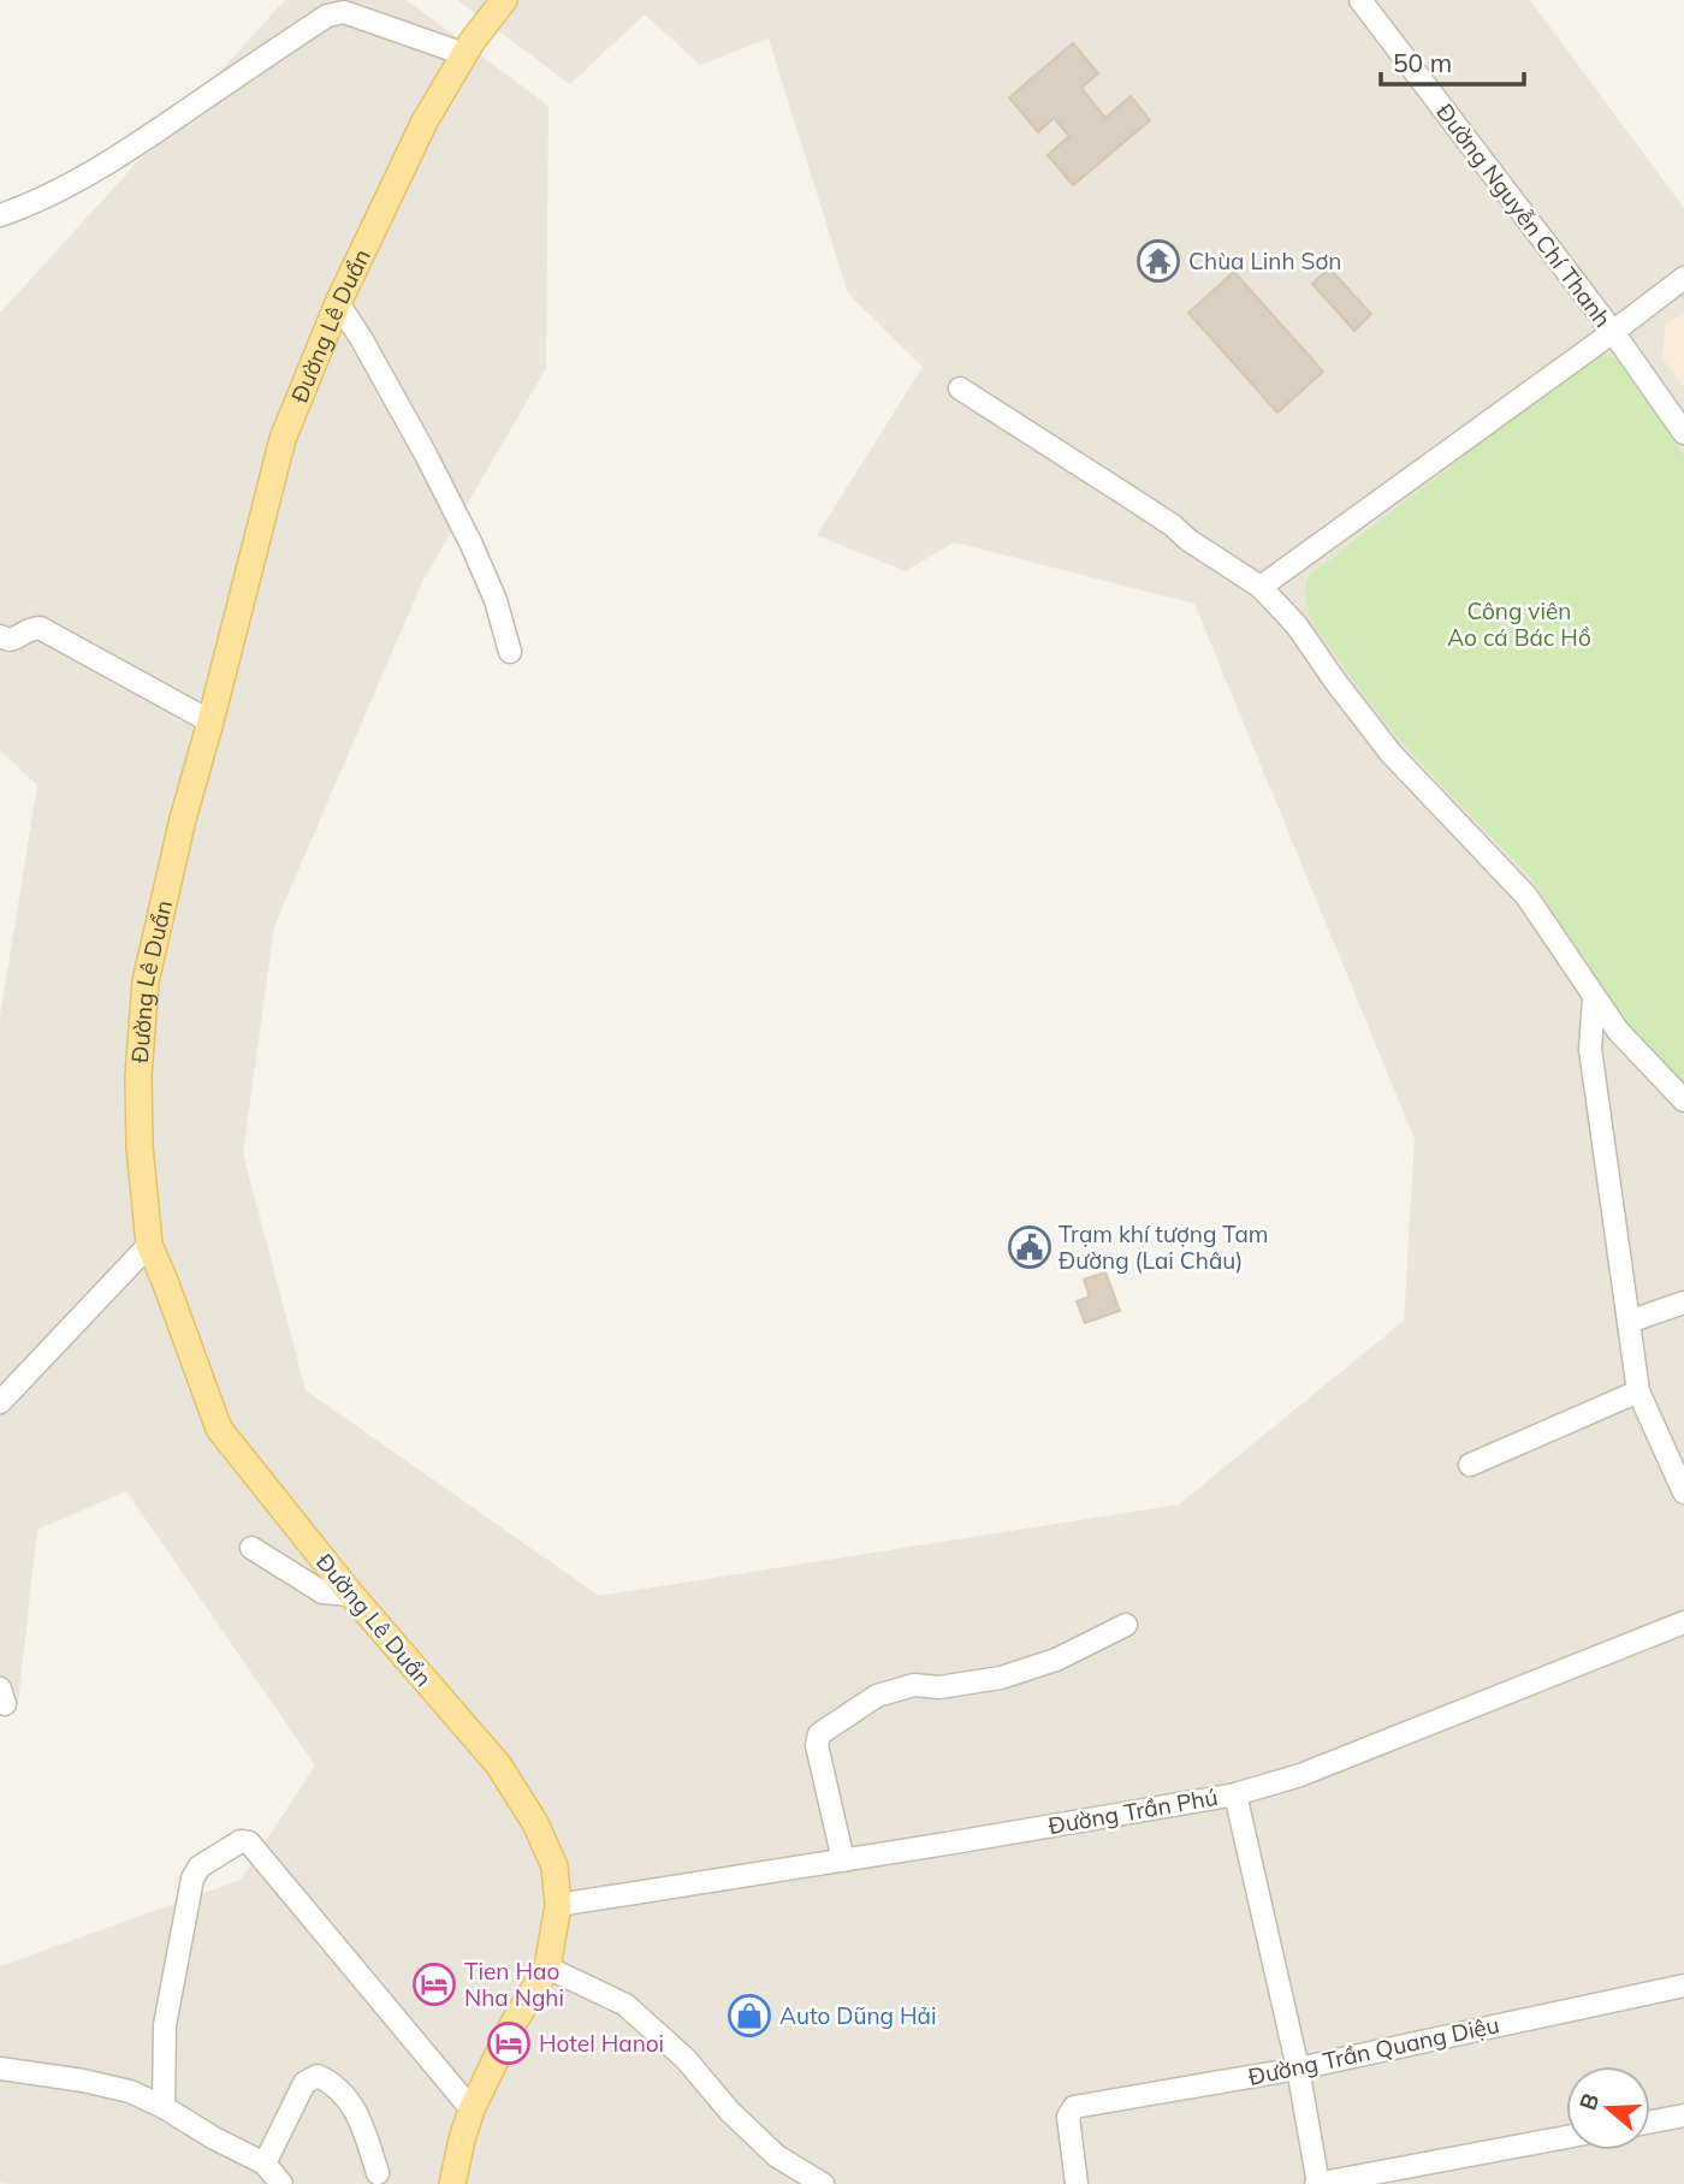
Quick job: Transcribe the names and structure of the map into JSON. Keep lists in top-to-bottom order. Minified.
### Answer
{"streets":{"main road":["Đường Lê Duẩn"],"street":["Đường Nguyễn Chí Thanh","Đường Trần Phú","Đường Trần Quang Diệu"]},"crossings":[["Đường Lê Duẩn","Đường Trần Phú"]],"parks":["Công viên Ao cá Bác Hồ"],"places":{"temple":["Chùa Linh Sơn"],"public building":["Trạm khí tượng Tam Đường (Lai Châu)"],"hotel":["Tien Hao Nha Nghi","Hotel Hanoi"],"shop":["Auto Dũng Hải"]},"scale_bar":"50 m","north":"left"}
